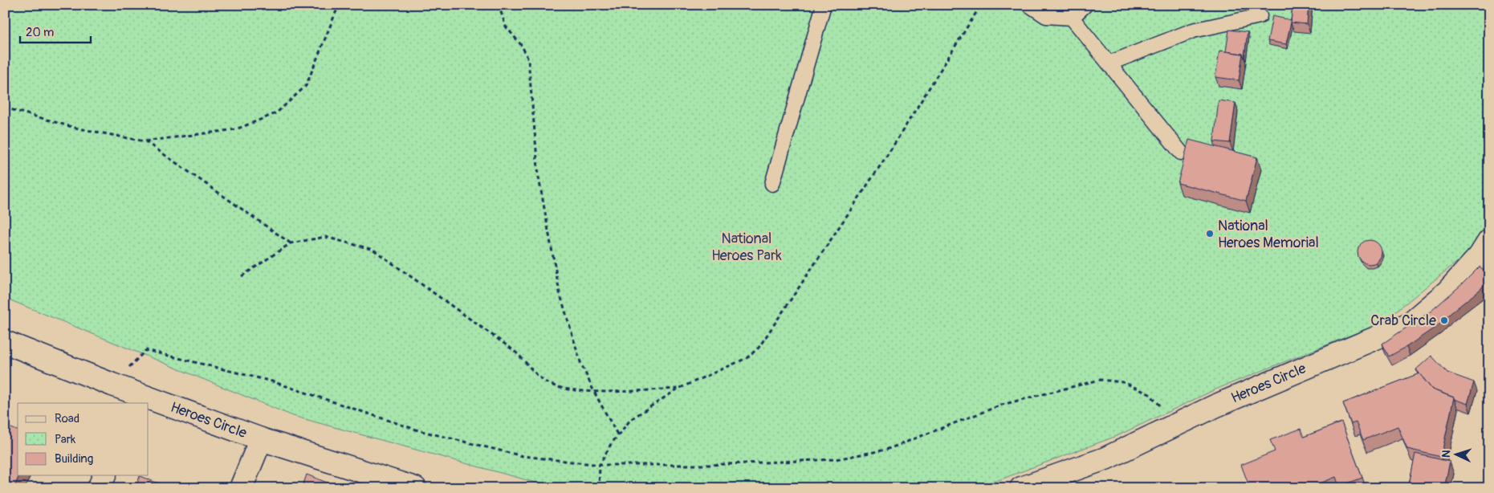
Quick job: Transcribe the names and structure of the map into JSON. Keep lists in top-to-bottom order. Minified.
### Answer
{"streets":{"main road":["Heroes Circle"]},"parks":["National Heroes Park"],"places":["National Heroes Memorial","Crab Circle"],"legend":["Road","Park","Building"],"scale_bar":"20 m","north":"left"}
